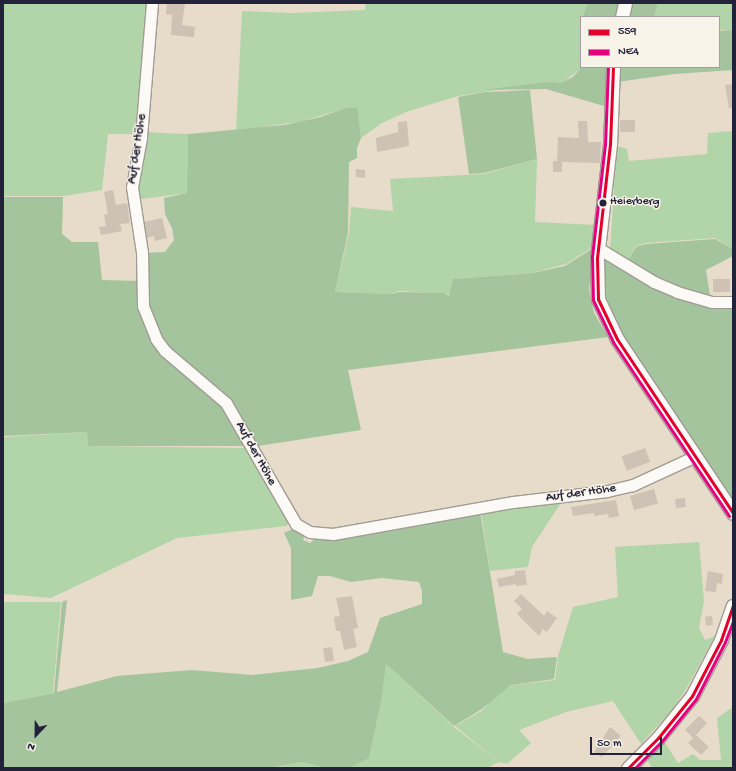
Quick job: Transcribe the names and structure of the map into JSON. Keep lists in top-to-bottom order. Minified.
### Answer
{"streets":{"street":["Auf der Höhe"]},"places":["Heierberg"],"lines":["transit line 559","transit line NE4"],"legend":["559","NE4"],"scale_bar":"50 m","north":"bottom"}
